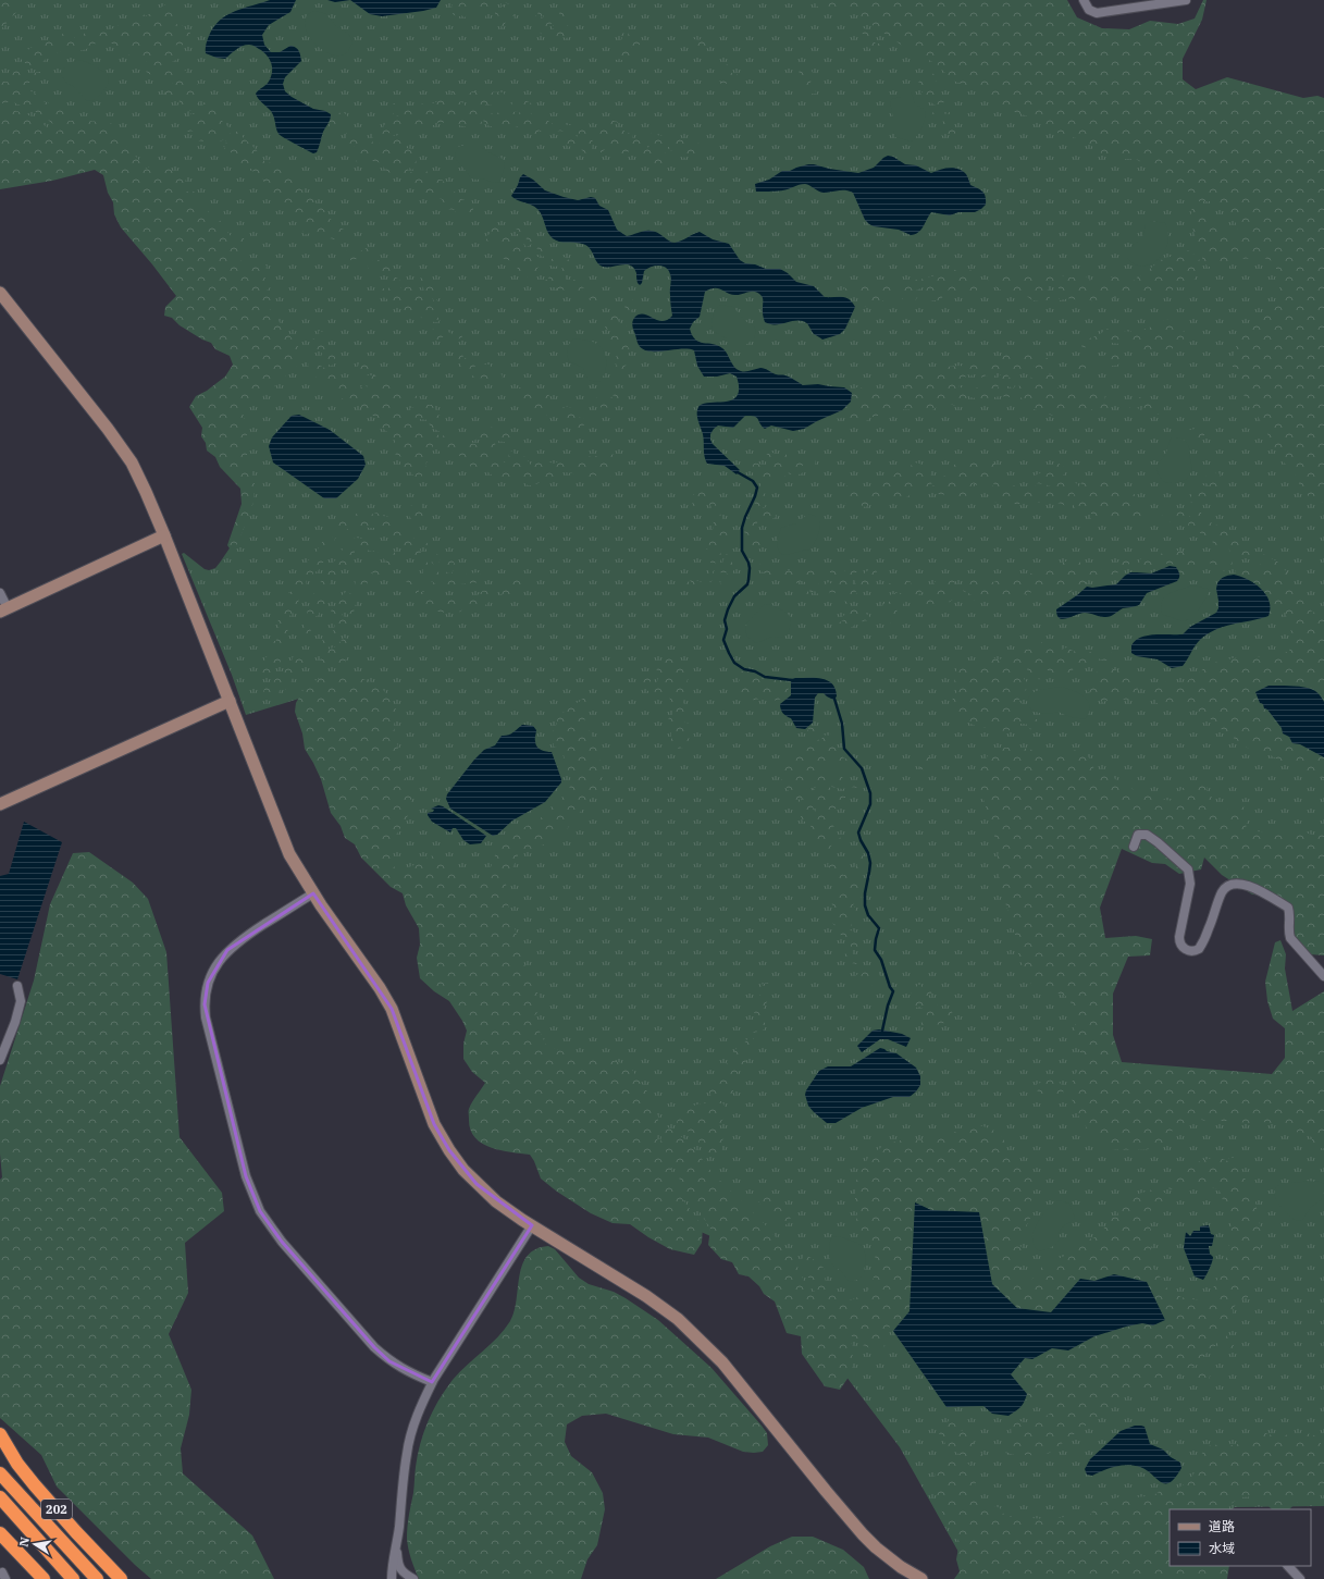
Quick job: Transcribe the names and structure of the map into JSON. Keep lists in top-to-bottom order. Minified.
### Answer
{"streets":{"highway":["202"]},"legend":["道路","水域"],"north":"left"}
